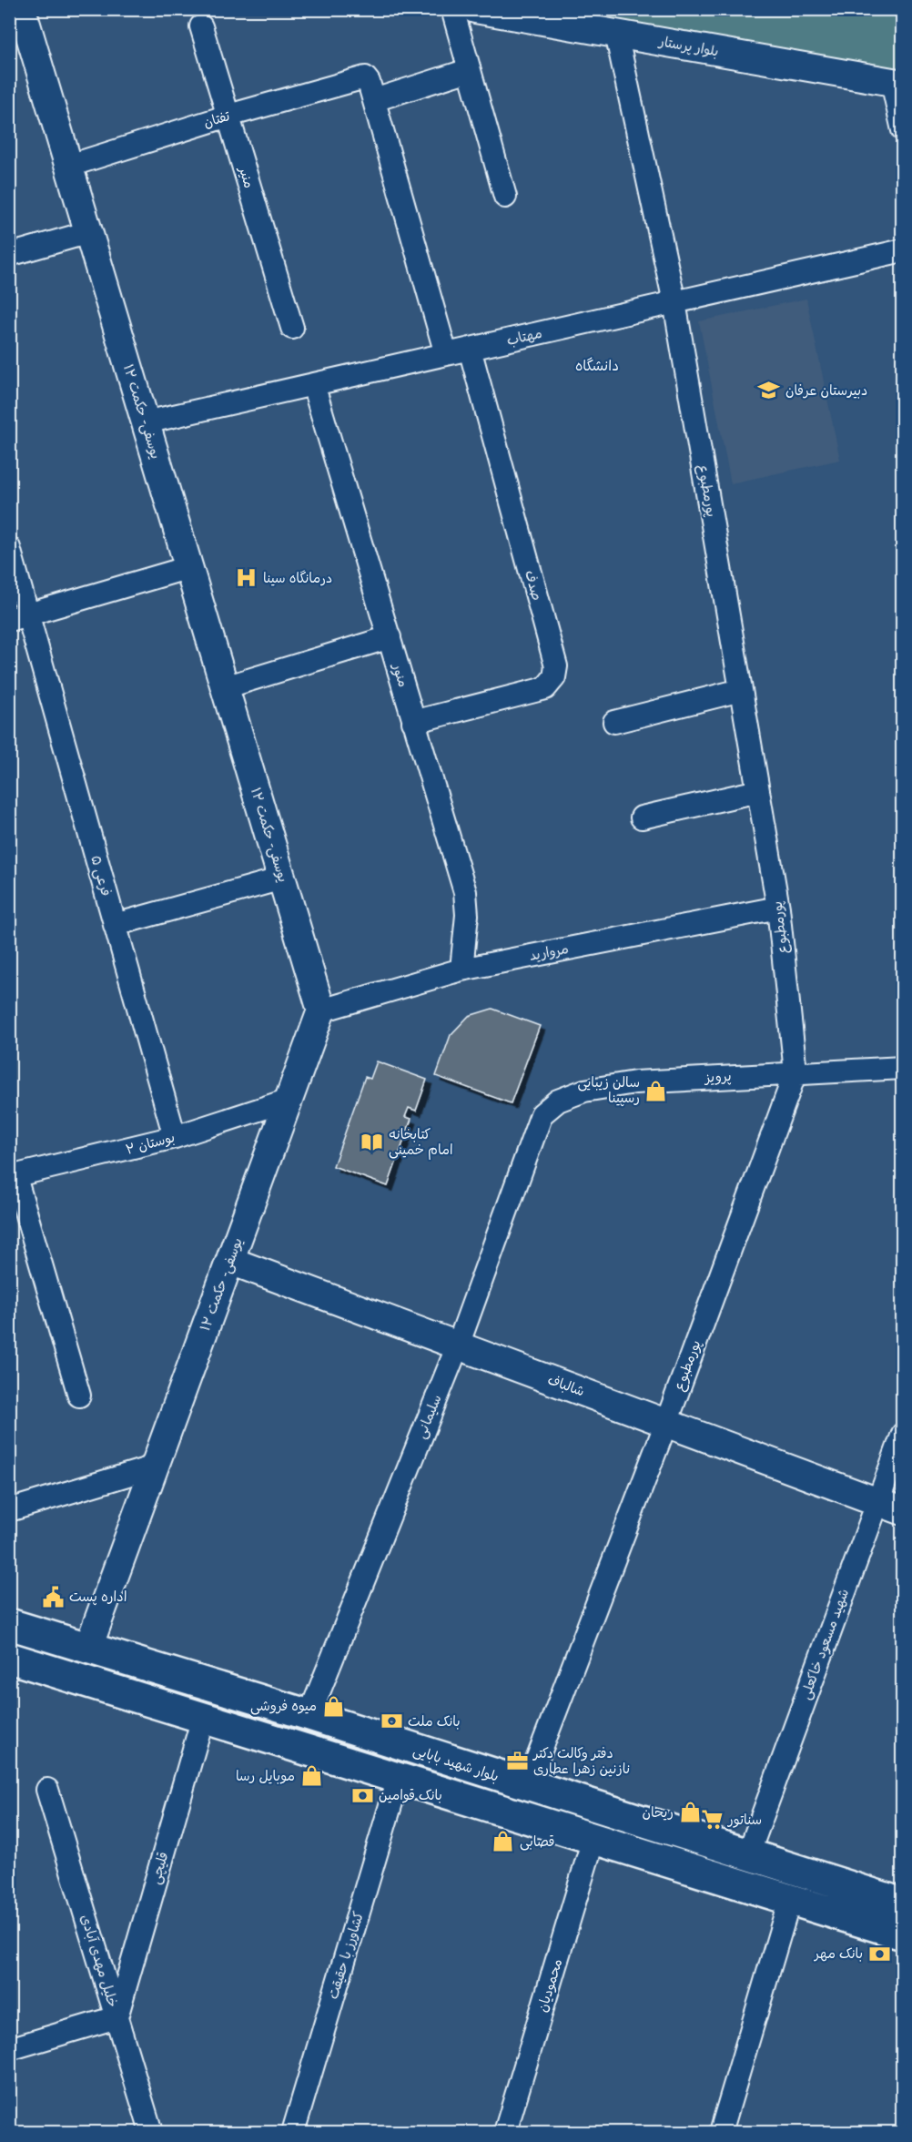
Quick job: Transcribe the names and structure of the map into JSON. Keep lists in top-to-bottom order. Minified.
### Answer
{"streets":{"main road":["بلوار شهید بابایی"],"street":["بلوار پرستار","تفتان","منیر","مهتاب","یوسفی- حکمت ۱۲","پورمطبوع","صدف","منور","فرعی ۵","مروارید","پرویز","بوستان ۲","شالباف","سلیمانی","شهید مسعود خاکعلی","قلیچی","کشاورز با حقیقت","خلیل مهدی آبادی","محمودیان"]},"crossings":[["بلوار پرستار","پورمطبوع"],["تفتان","منیر"],["تفتان","یوسفی- حکمت ۱۲"],["مهتاب","یوسفی- حکمت ۱۲"],["مهتاب","پورمطبوع"],["مهتاب","صدف"],["مهتاب","منور"],["یوسفی- حکمت ۱۲","مروارید"],["یوسفی- حکمت ۱۲","بوستان ۲"],["یوسفی- حکمت ۱۲","شالباف"],["یوسفی- حکمت ۱۲","بلوار شهید بابایی"],["پورمطبوع","مروارید"],["پورمطبوع","پرویز"],["پورمطبوع","شالباف"],["پورمطبوع","بلوار شهید بابایی"],["صدف","منور"],["منور","مروارید"],["فرعی ۵","بوستان ۲"],["پرویز","سلیمانی"],["شالباف","سلیمانی"],["شالباف","شهید مسعود خاکعلی"],["سلیمانی","بلوار شهید بابایی"],["شهید مسعود خاکعلی","بلوار شهید بابایی"],["قلیچی","خلیل مهدی آبادی"]],"districts":["دانشگاه"],"places":{"school or university":["دبیرستان عرفان"],"hospital":["درمانگاه سینا"],"shop":["سالن زیبایی رسپینا","میوه فروشی","موبایل رسا","ریحان","قصابی"],"library":["کتابخانه امام خمینی"],"public building":["اداره پست"],"bank":["بانک ملت","بانک قوامین","بانک مهر"],"office":["دفتر وکالت دکتر نازنین زهرا عطاری"],"supermarket":["سناتور"]}}
